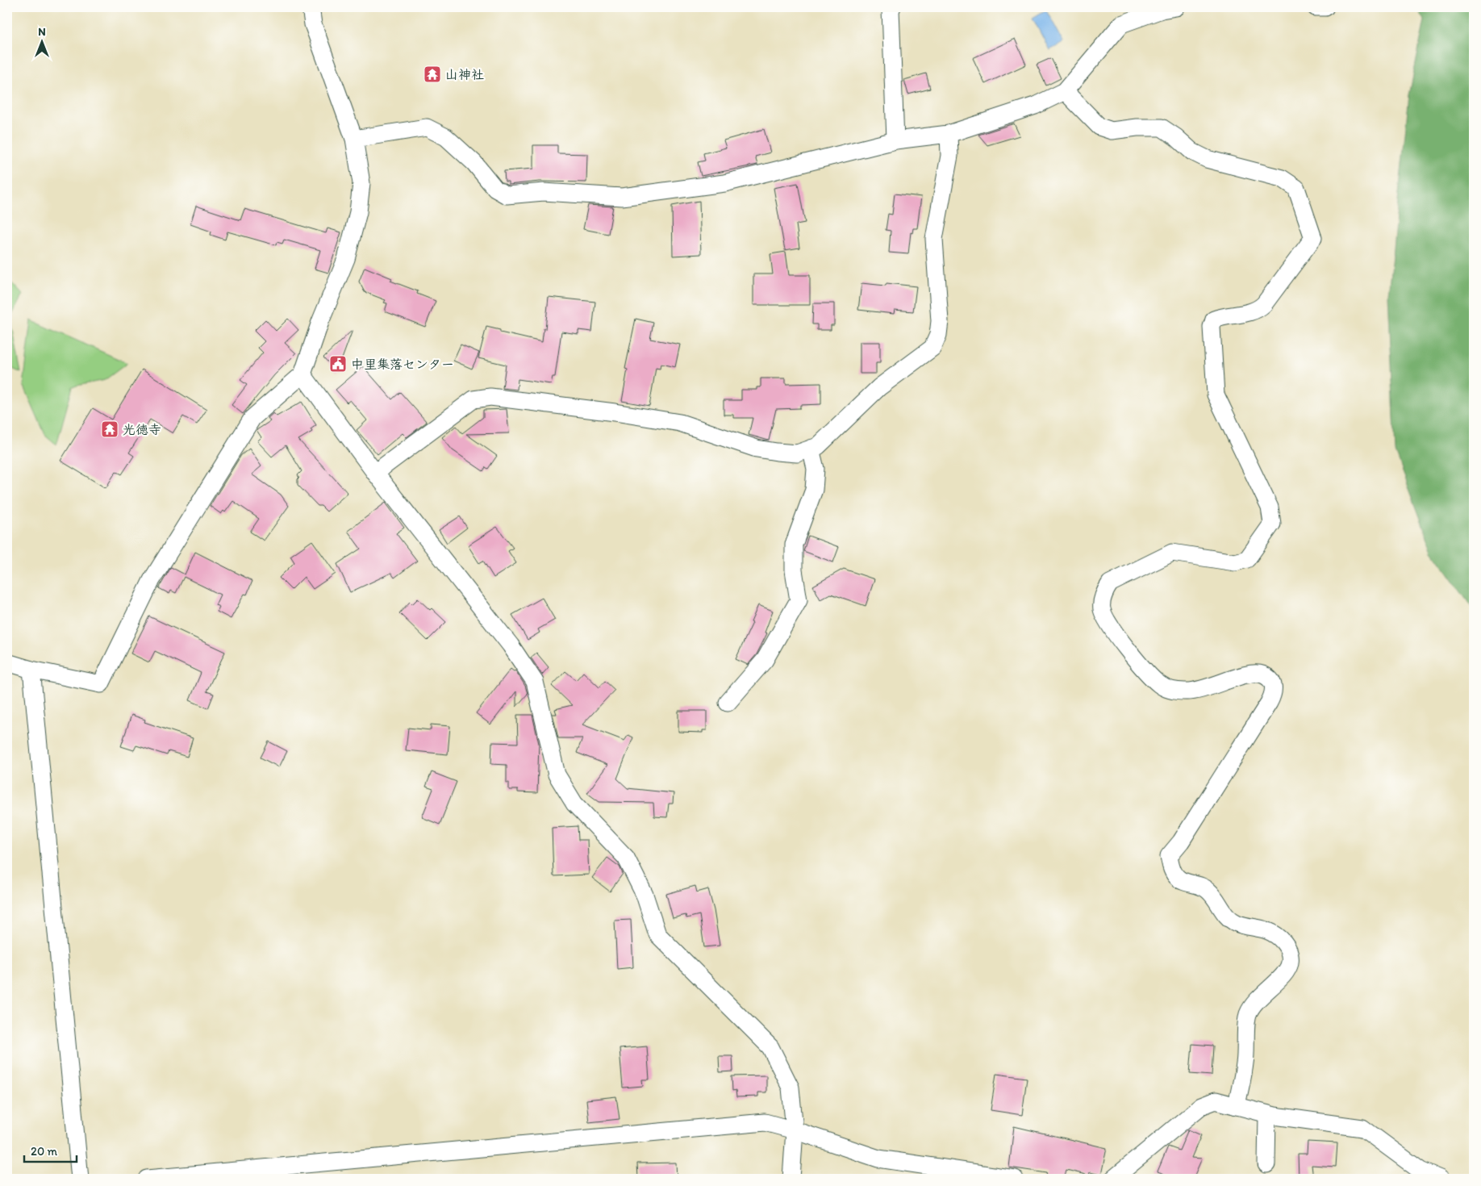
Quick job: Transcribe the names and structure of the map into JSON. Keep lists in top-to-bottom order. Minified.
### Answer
{"places":{"temple":["山神社","光徳寺"],"public building":["中里集落センター"]},"scale_bar":"20 m","north":"top"}
